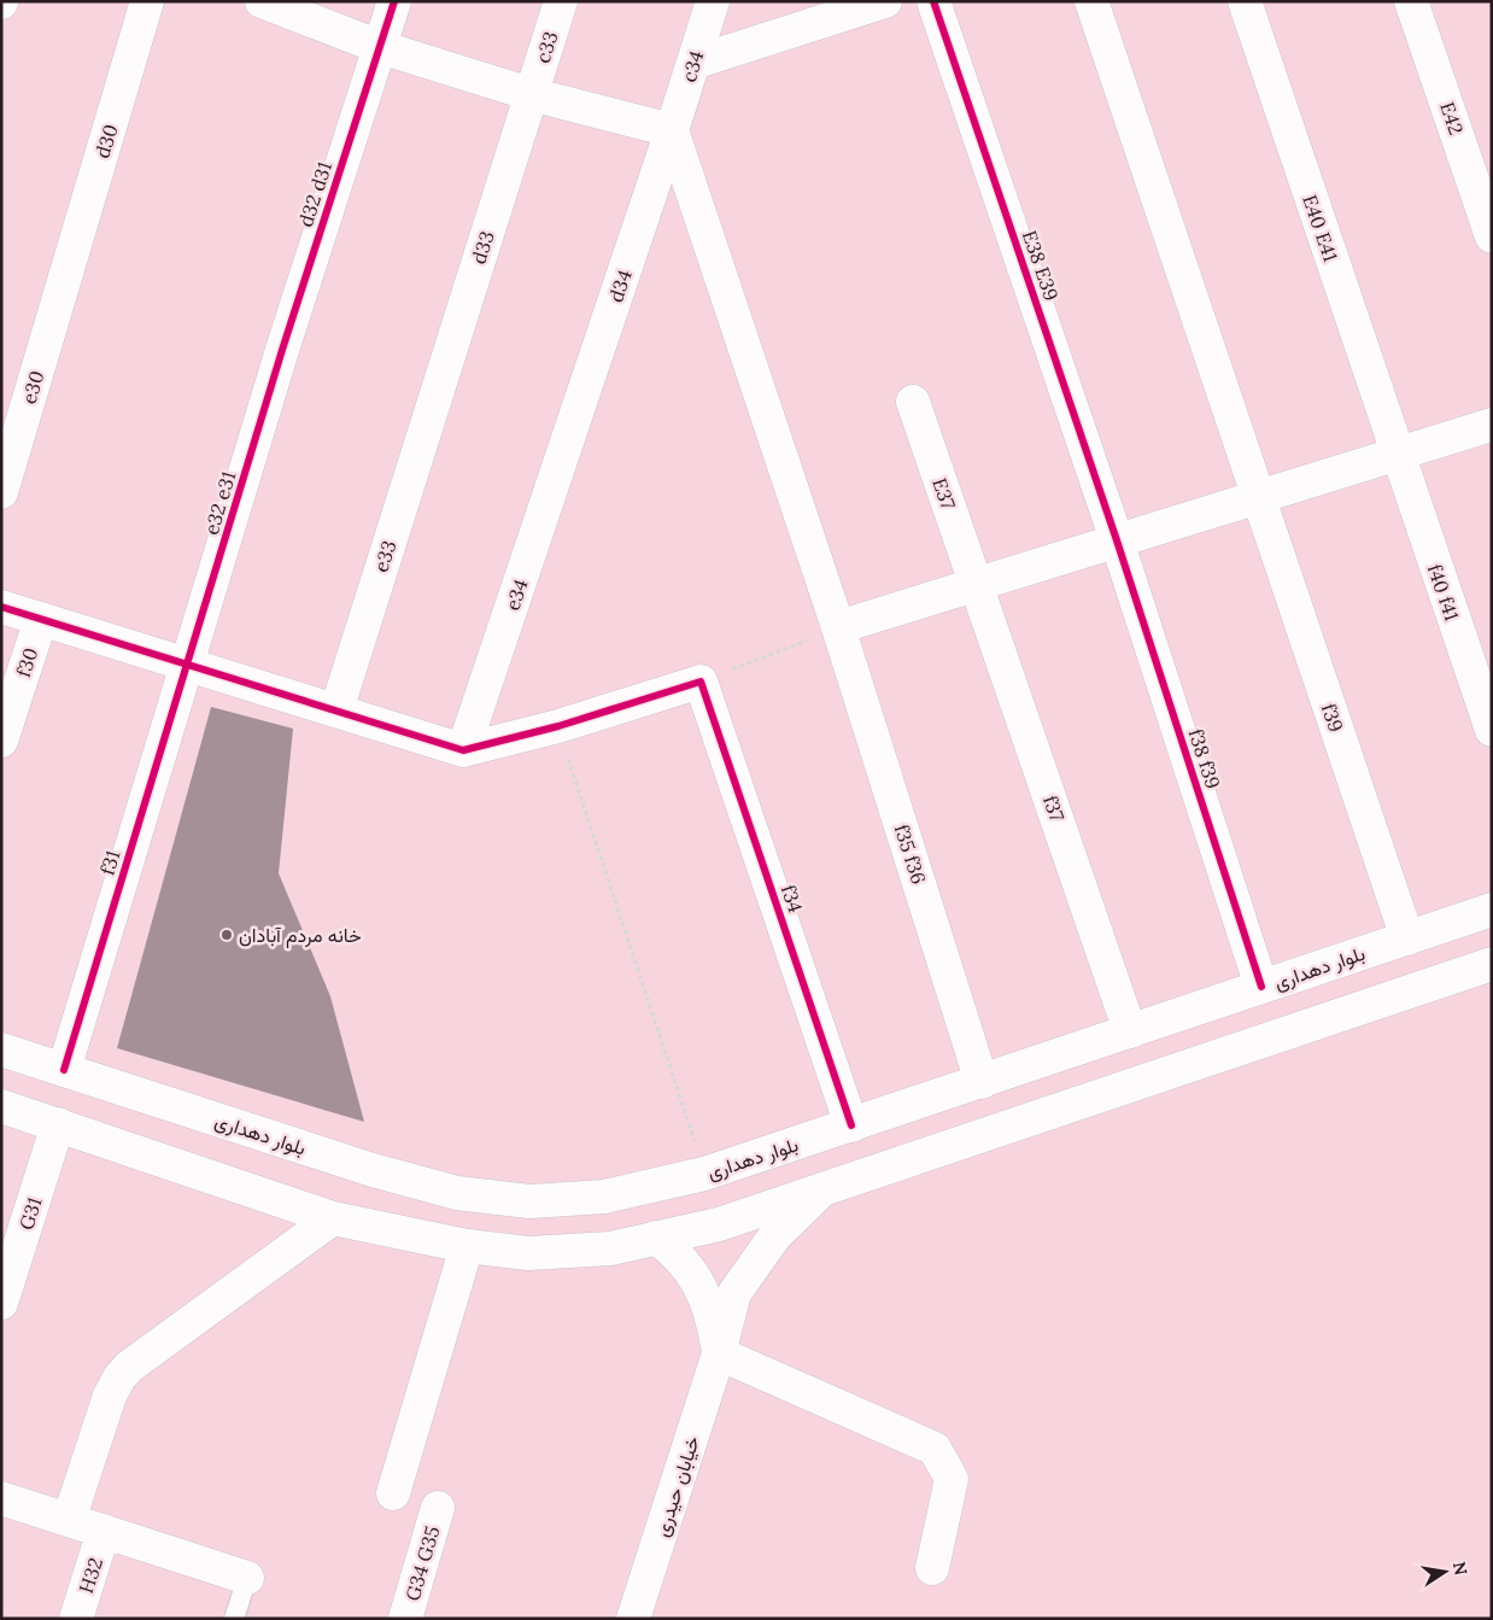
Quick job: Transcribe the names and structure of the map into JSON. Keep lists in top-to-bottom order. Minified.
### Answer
{"streets":{"street":["c33","c34","E42","d30","d32 d31","E40 E41","d33","E38 E39","d34","e30","E37","e32 e31","e33","f40 f41","e34","f30","f39","f38 f39","f37","f35 f36","f31","f34","بلوار دهداری","G31","خیابان حیدری","G34 G35","H32"]},"crossings":[["c33","d33"],["c34","d34"],["c34","f35 f36"],["d30","e30"],["d32 d31","e32 e31"],["E40 E41","f40 f41"],["d33","e33"],["E38 E39","f38 f39"],["d34","e34"],["d34","f35 f36"],["E37","f37"],["e32 e31","f31"],["f39","بلوار دهداری"],["f38 f39","بلوار دهداری"],["f37","بلوار دهداری"],["f35 f36","بلوار دهداری"],["f31","بلوار دهداری"],["f34","بلوار دهداری"]],"places":["خانه مردم آبادان"],"north":"right"}
